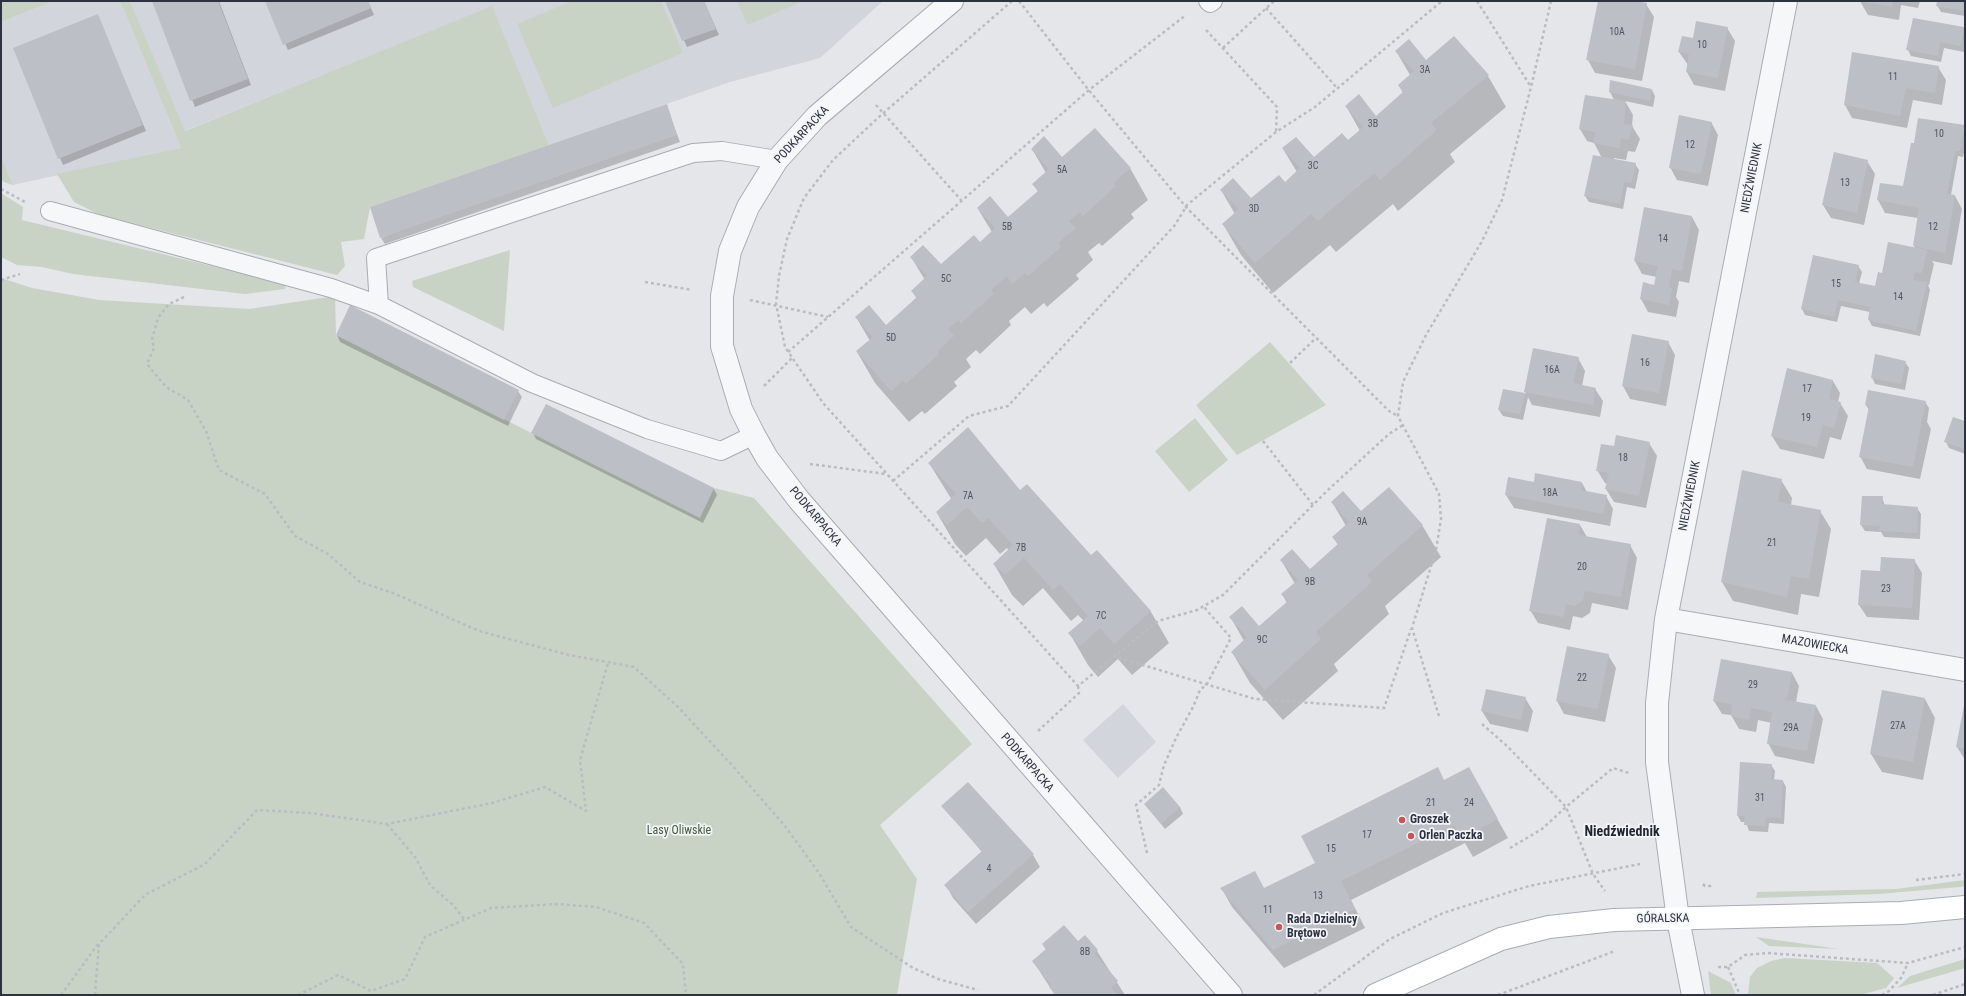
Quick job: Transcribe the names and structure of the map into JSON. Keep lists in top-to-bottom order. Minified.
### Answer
{"streets":{"street":["PODKARPACKA","NIEDŹWIEDNIK","MAZOWIECKA","GÓRALSKA"]},"crossings":[["NIEDŹWIEDNIK","MAZOWIECKA"],["NIEDŹWIEDNIK","GÓRALSKA"]],"districts":["Niedźwiednik"],"parks":["Lasy Oliwskie"],"places":["Groszek","Orlen Paczka","Rada Dzielnicy Brętowo"],"house_numbers":["10A","10","3A","11","3B","10","12","3C","5A","13","3D","5B","12","14","5C","15","14","5D","16","16A","17","19","18","18A","7A","9A","21","7B","20","9B","23","7C","9C","22","29","27A","29A","31","21","24","17","15","4","13","11","8B"]}
